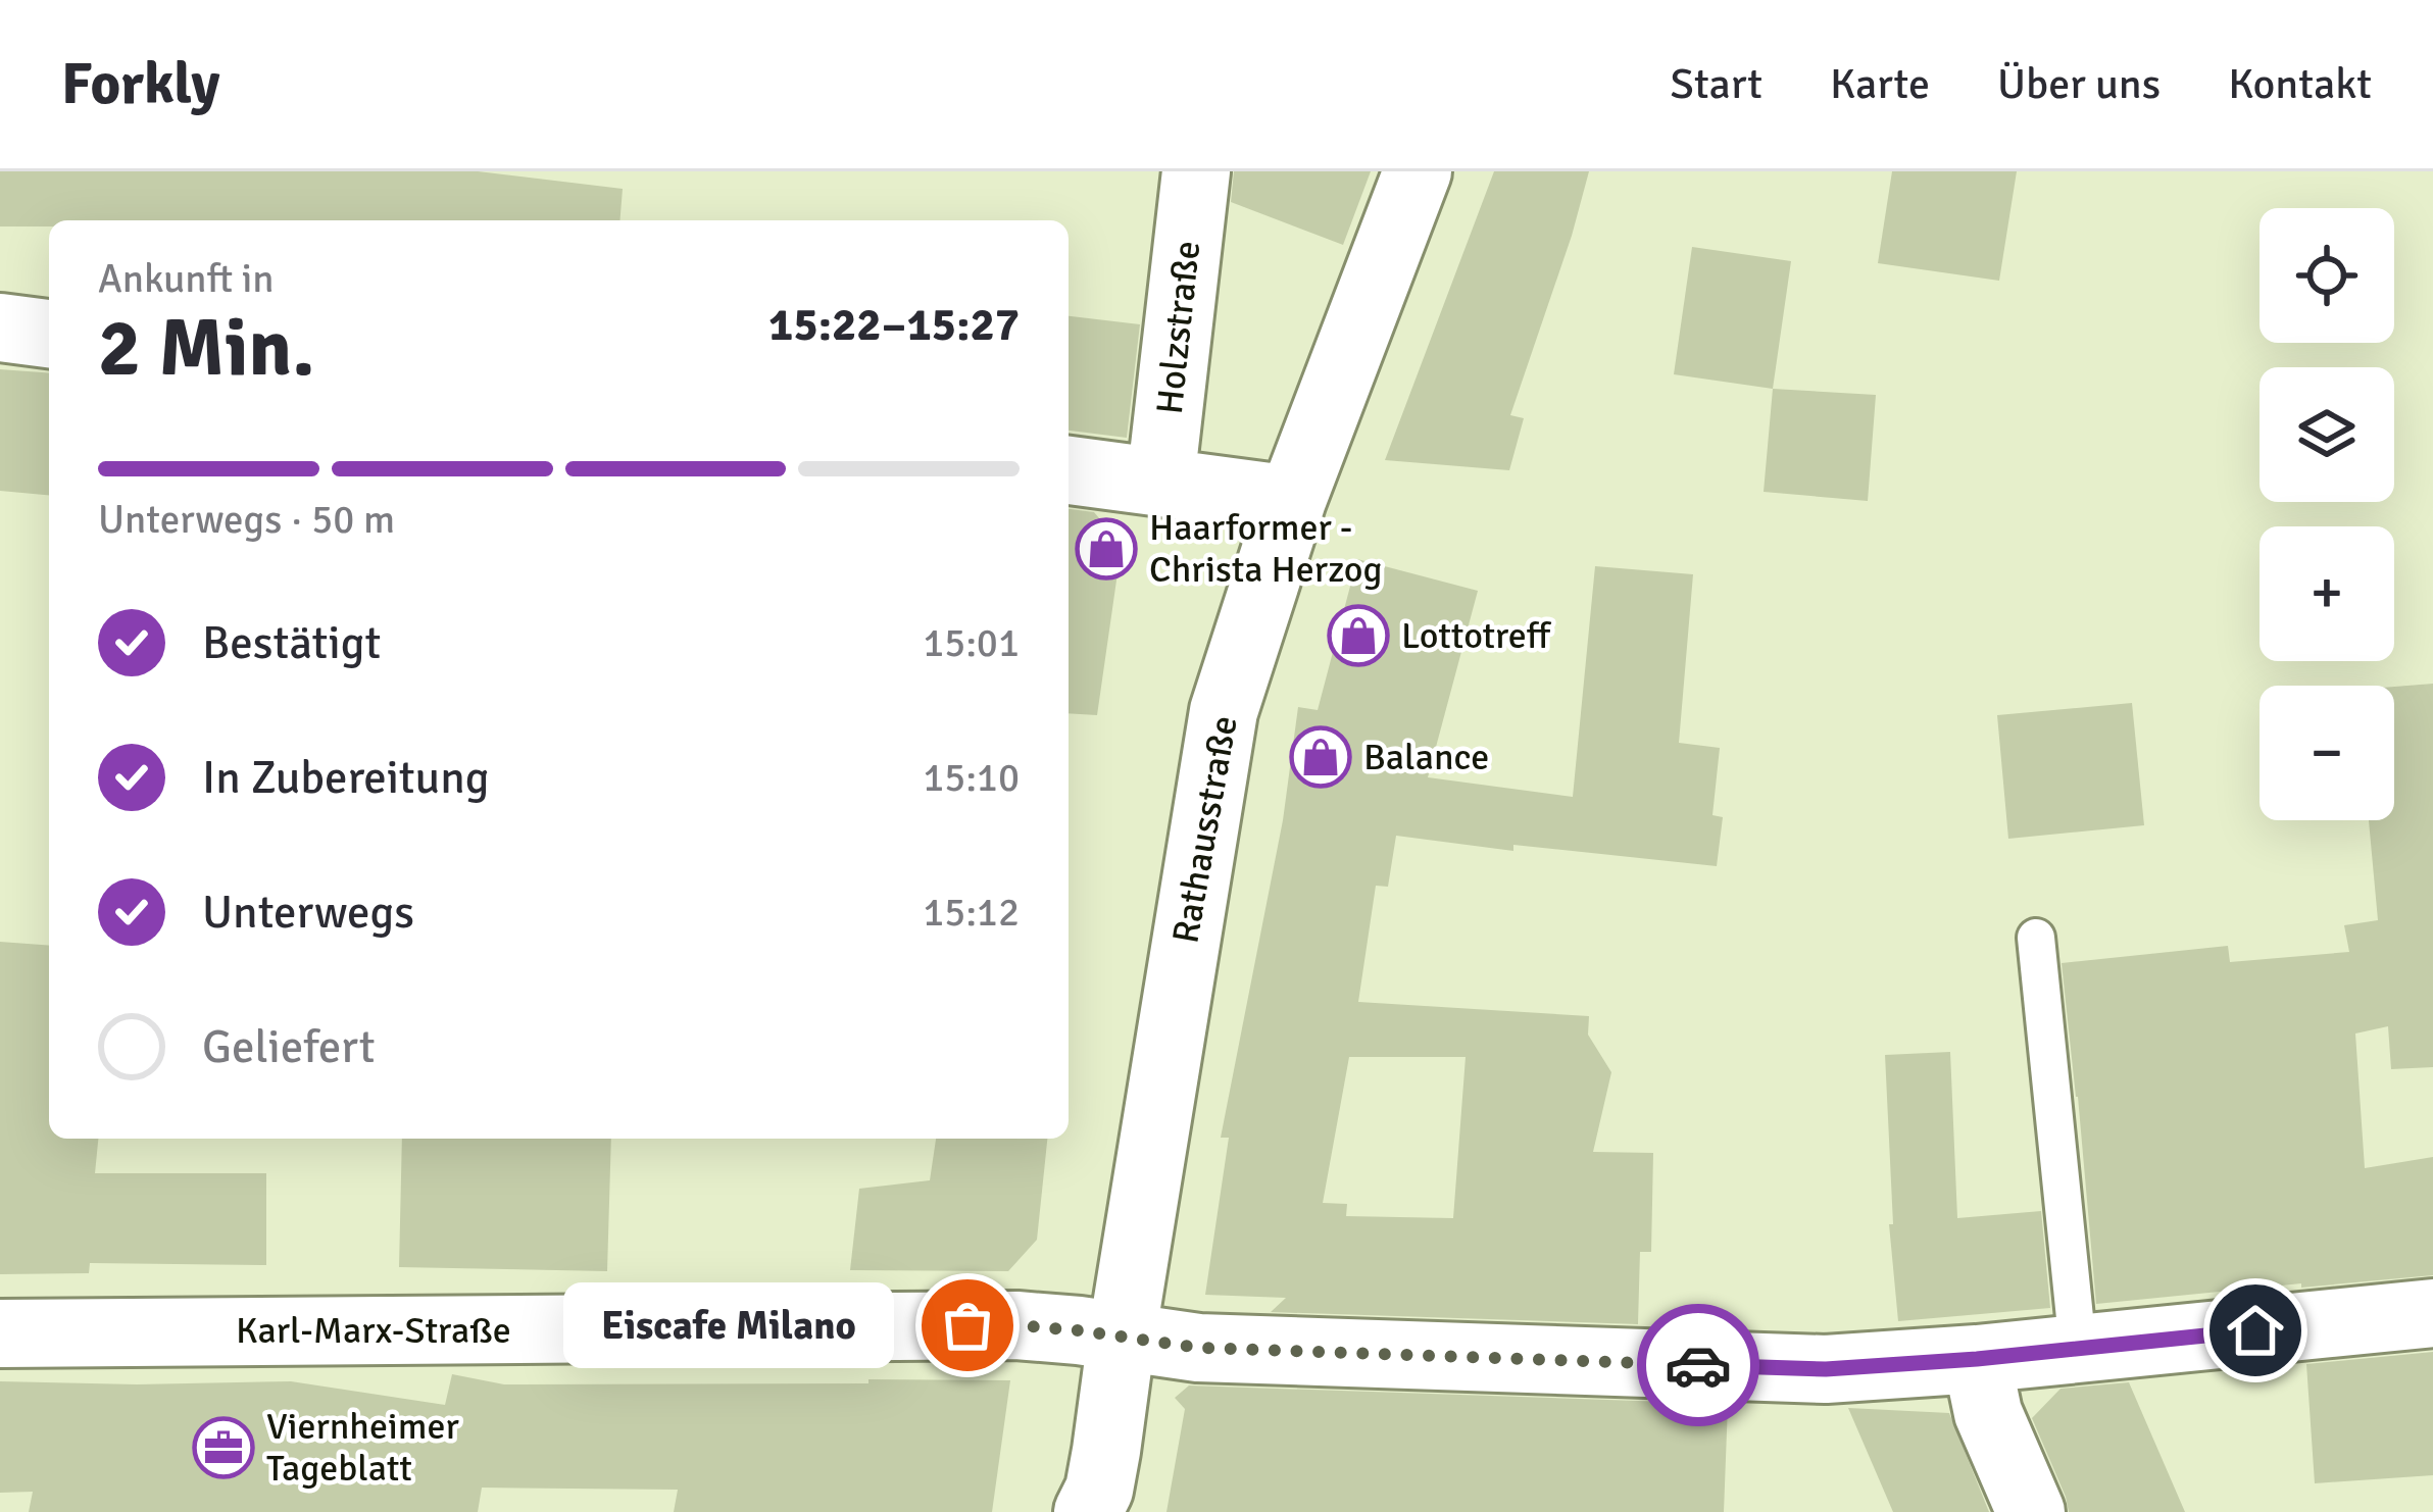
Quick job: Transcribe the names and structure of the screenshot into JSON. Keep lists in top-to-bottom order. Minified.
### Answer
{"streets":{"street":["Holzstraße","Rathausstraße","Karl-Marx-Straße"]},"crossings":[["Rathausstraße","Karl-Marx-Straße"]],"places":{"shop":["Haarformer - Christa Herzog","Lottotreff","Balance"],"other":["Eiscafe Milano"],"office":["Viernheimer Tageblatt"]},"page":{"header":"Forkly","nav":["Start","Karte","Über uns","Kontakt"],"map_buttons":["+","−"],"heading":["2 Min.","Ankunft in","15:22–15:27"],"bar":"Unterwegs · 50 m","list":[["Bestätigt","15:01"],["In Zubereitung","15:10"],["Unterwegs","15:12"],"Geliefert"],"bubble":"Eiscafe Milano"}}
